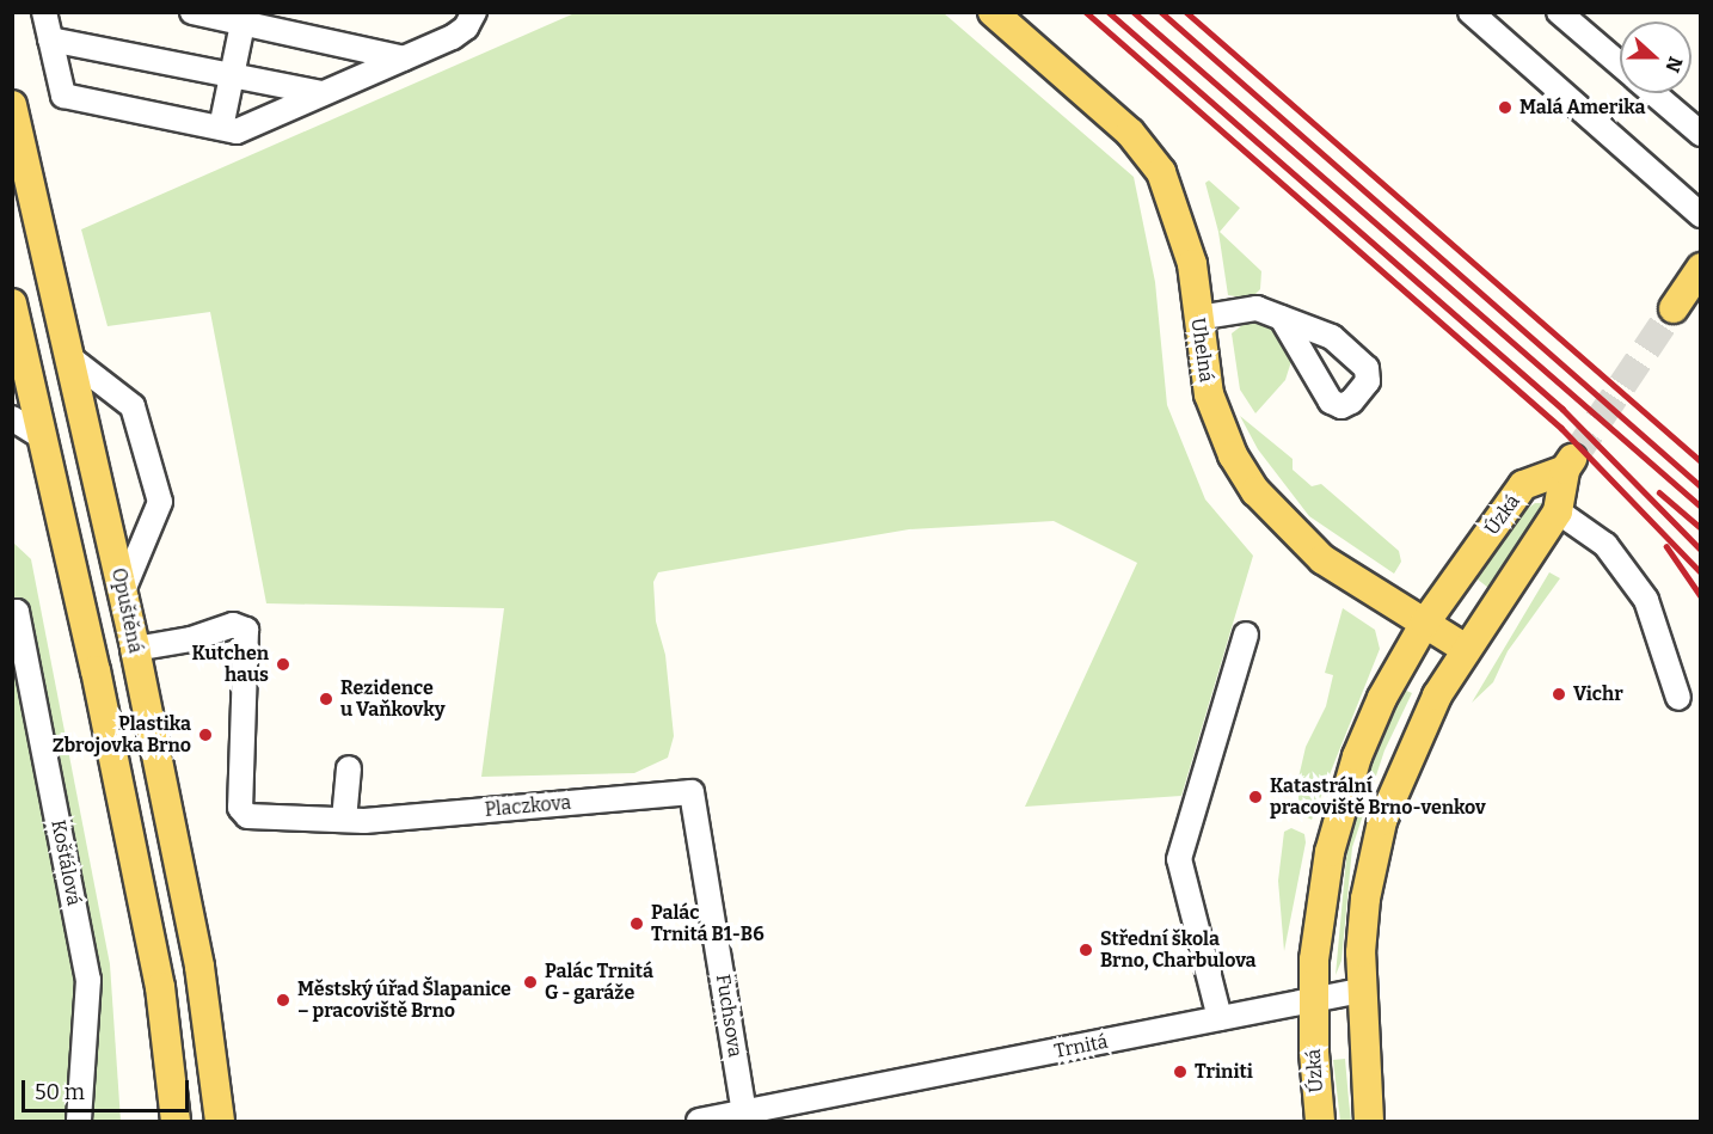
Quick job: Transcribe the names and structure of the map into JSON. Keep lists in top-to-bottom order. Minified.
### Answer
{"streets":{"main road":["Uhelná","Úzká","Opuštěná"],"street":["Placzkova","Košťálová","Fuchsova","Trnitá"]},"crossings":[["Uhelná","Úzká"],["Úzká","Trnitá"],["Opuštěná","Placzkova"],["Placzkova","Fuchsova"],["Fuchsova","Trnitá"]],"places":["Malá Amerika","Kutchen haus","Vichr","Rezidence u Vaňkovky","Plastika Zbrojovka Brno","Katastrální pracoviště Brno-venkov","Palác Trnitá B1-B6","Střední škola Brno, Charbulova","Palác Trnitá G - garáže","Městský úřad Šlapanice – pracoviště Brno","Triniti"],"scale_bar":"50 m","north":"right"}
